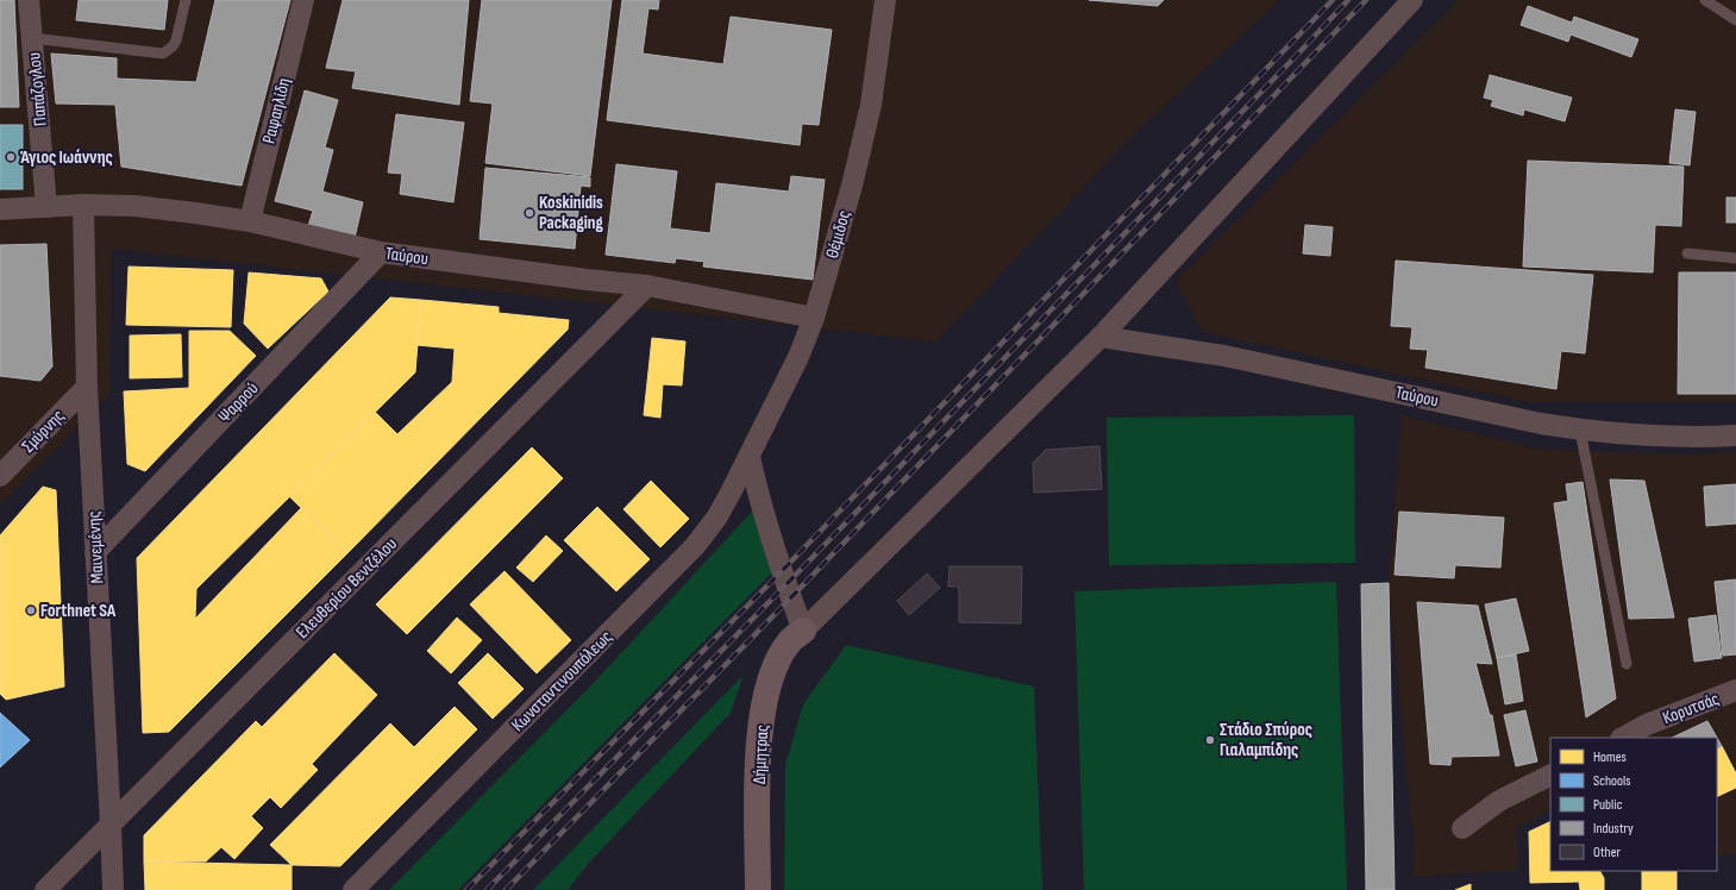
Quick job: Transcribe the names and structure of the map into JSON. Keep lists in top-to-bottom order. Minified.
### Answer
{"streets":{"street":["Παπάζογλου","Ραφαηλίδη","Θέμιδος","Ταύρου","Ψαρρού","Σμύρνης","Μαινεμένης","Ελευθερίου Βενιζέλου","Κωνσταντινουπόλεως","Κορυτσάς","Δήμητρας"]},"crossings":[["Παπάζογλου","Ταύρου"],["Ραφαηλίδη","Ταύρου"],["Θέμιδος","Ταύρου"],["Θέμιδος","Κωνσταντινουπόλεως"],["Ταύρου","Ψαρρού"],["Ταύρου","Μαινεμένης"],["Ταύρου","Ελευθερίου Βενιζέλου"],["Ψαρρού","Μαινεμένης"],["Σμύρνης","Μαινεμένης"],["Μαινεμένης","Ελευθερίου Βενιζέλου"]],"places":["Άγιος Ιωάννης","Koskinidis Packaging","Forthnet SA","Στάδιο Σπύρος Γιαλαμπίδης"],"legend":["Homes","Schools","Public","Industry","Other"]}
